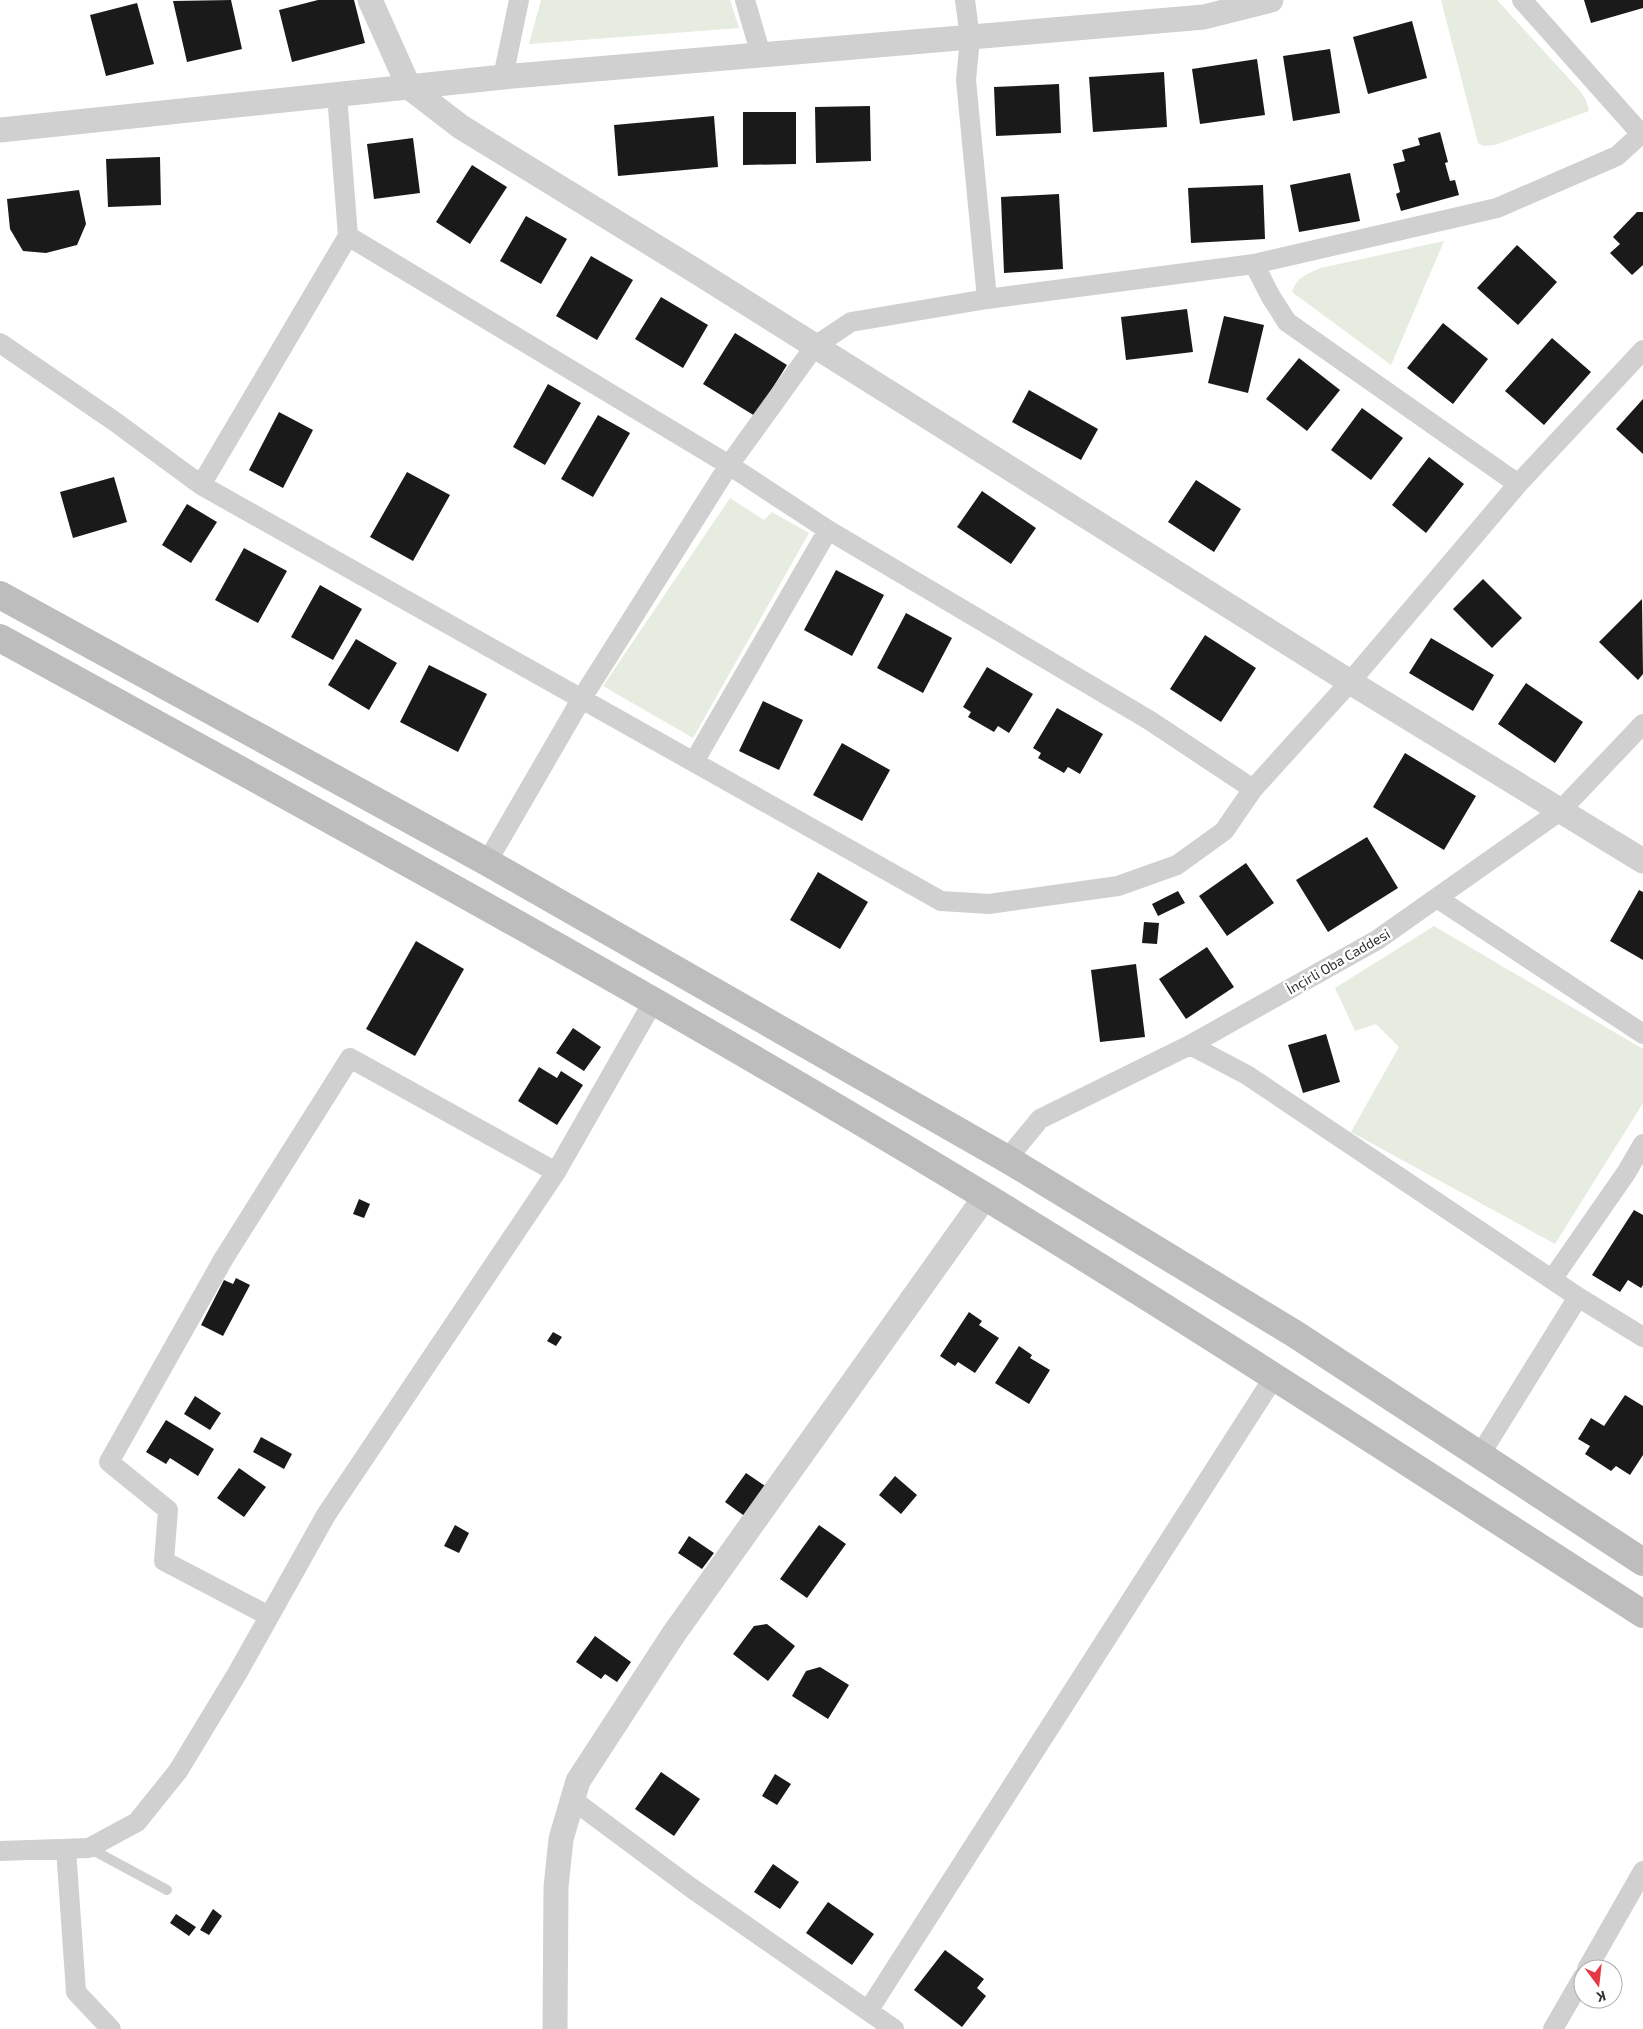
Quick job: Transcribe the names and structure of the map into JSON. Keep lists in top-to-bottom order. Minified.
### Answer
{"streets":{"street":["İnçirli Oba Caddesi"]},"north":"bottom"}
